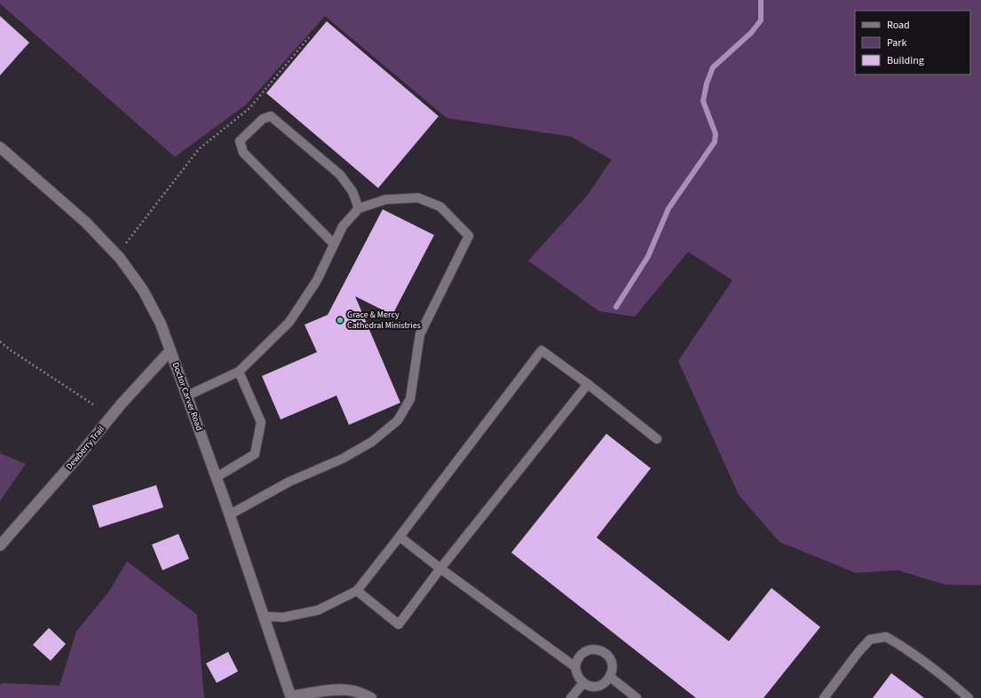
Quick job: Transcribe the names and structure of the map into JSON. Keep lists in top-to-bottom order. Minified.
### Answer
{"streets":{"street":["Doctor Carver Road","Dewberry Trail"]},"crossings":[["Doctor Carver Road","Dewberry Trail"]],"places":["Grace & Mercy Cathedral Ministries"],"legend":["Road","Park","Building"]}
